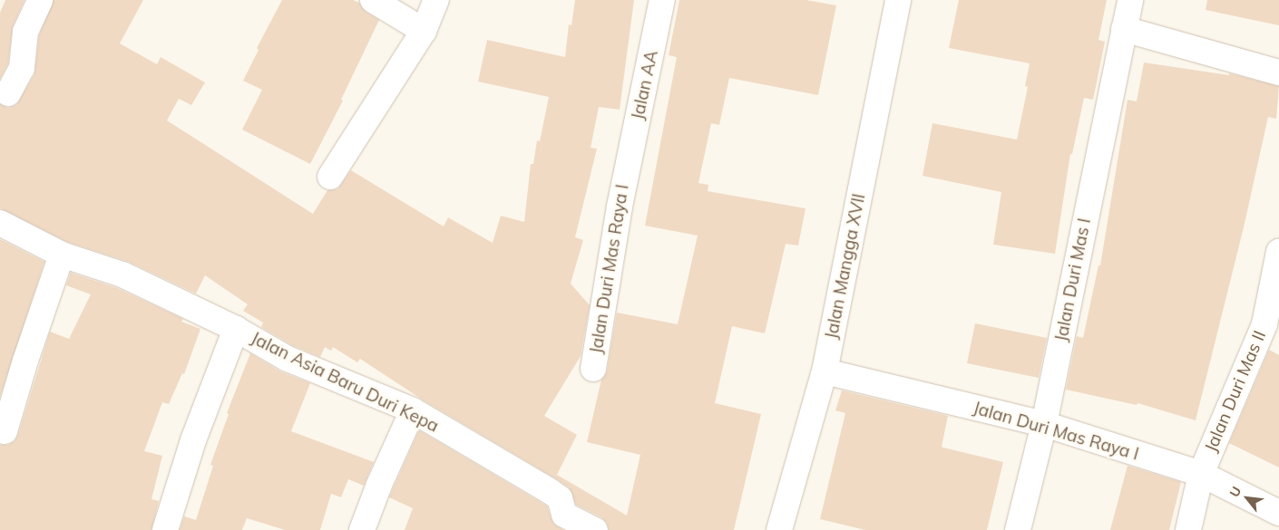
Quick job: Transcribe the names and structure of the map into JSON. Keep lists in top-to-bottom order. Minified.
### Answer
{"streets":{"street":["Jalan AA","Jalan Mangga XVII","Jalan Duri Mas Raya I","Jalan Duri Mas I","Jalan Asia Baru Duri Kepa","Jalan Duri Mas II"]},"crossings":[["Jalan AA","Jalan Duri Mas Raya I"],["Jalan Mangga XVII","Jalan Duri Mas Raya I"],["Jalan Duri Mas Raya I","Jalan Duri Mas I"],["Jalan Duri Mas Raya I","Jalan Duri Mas II"]],"north":"top left"}
